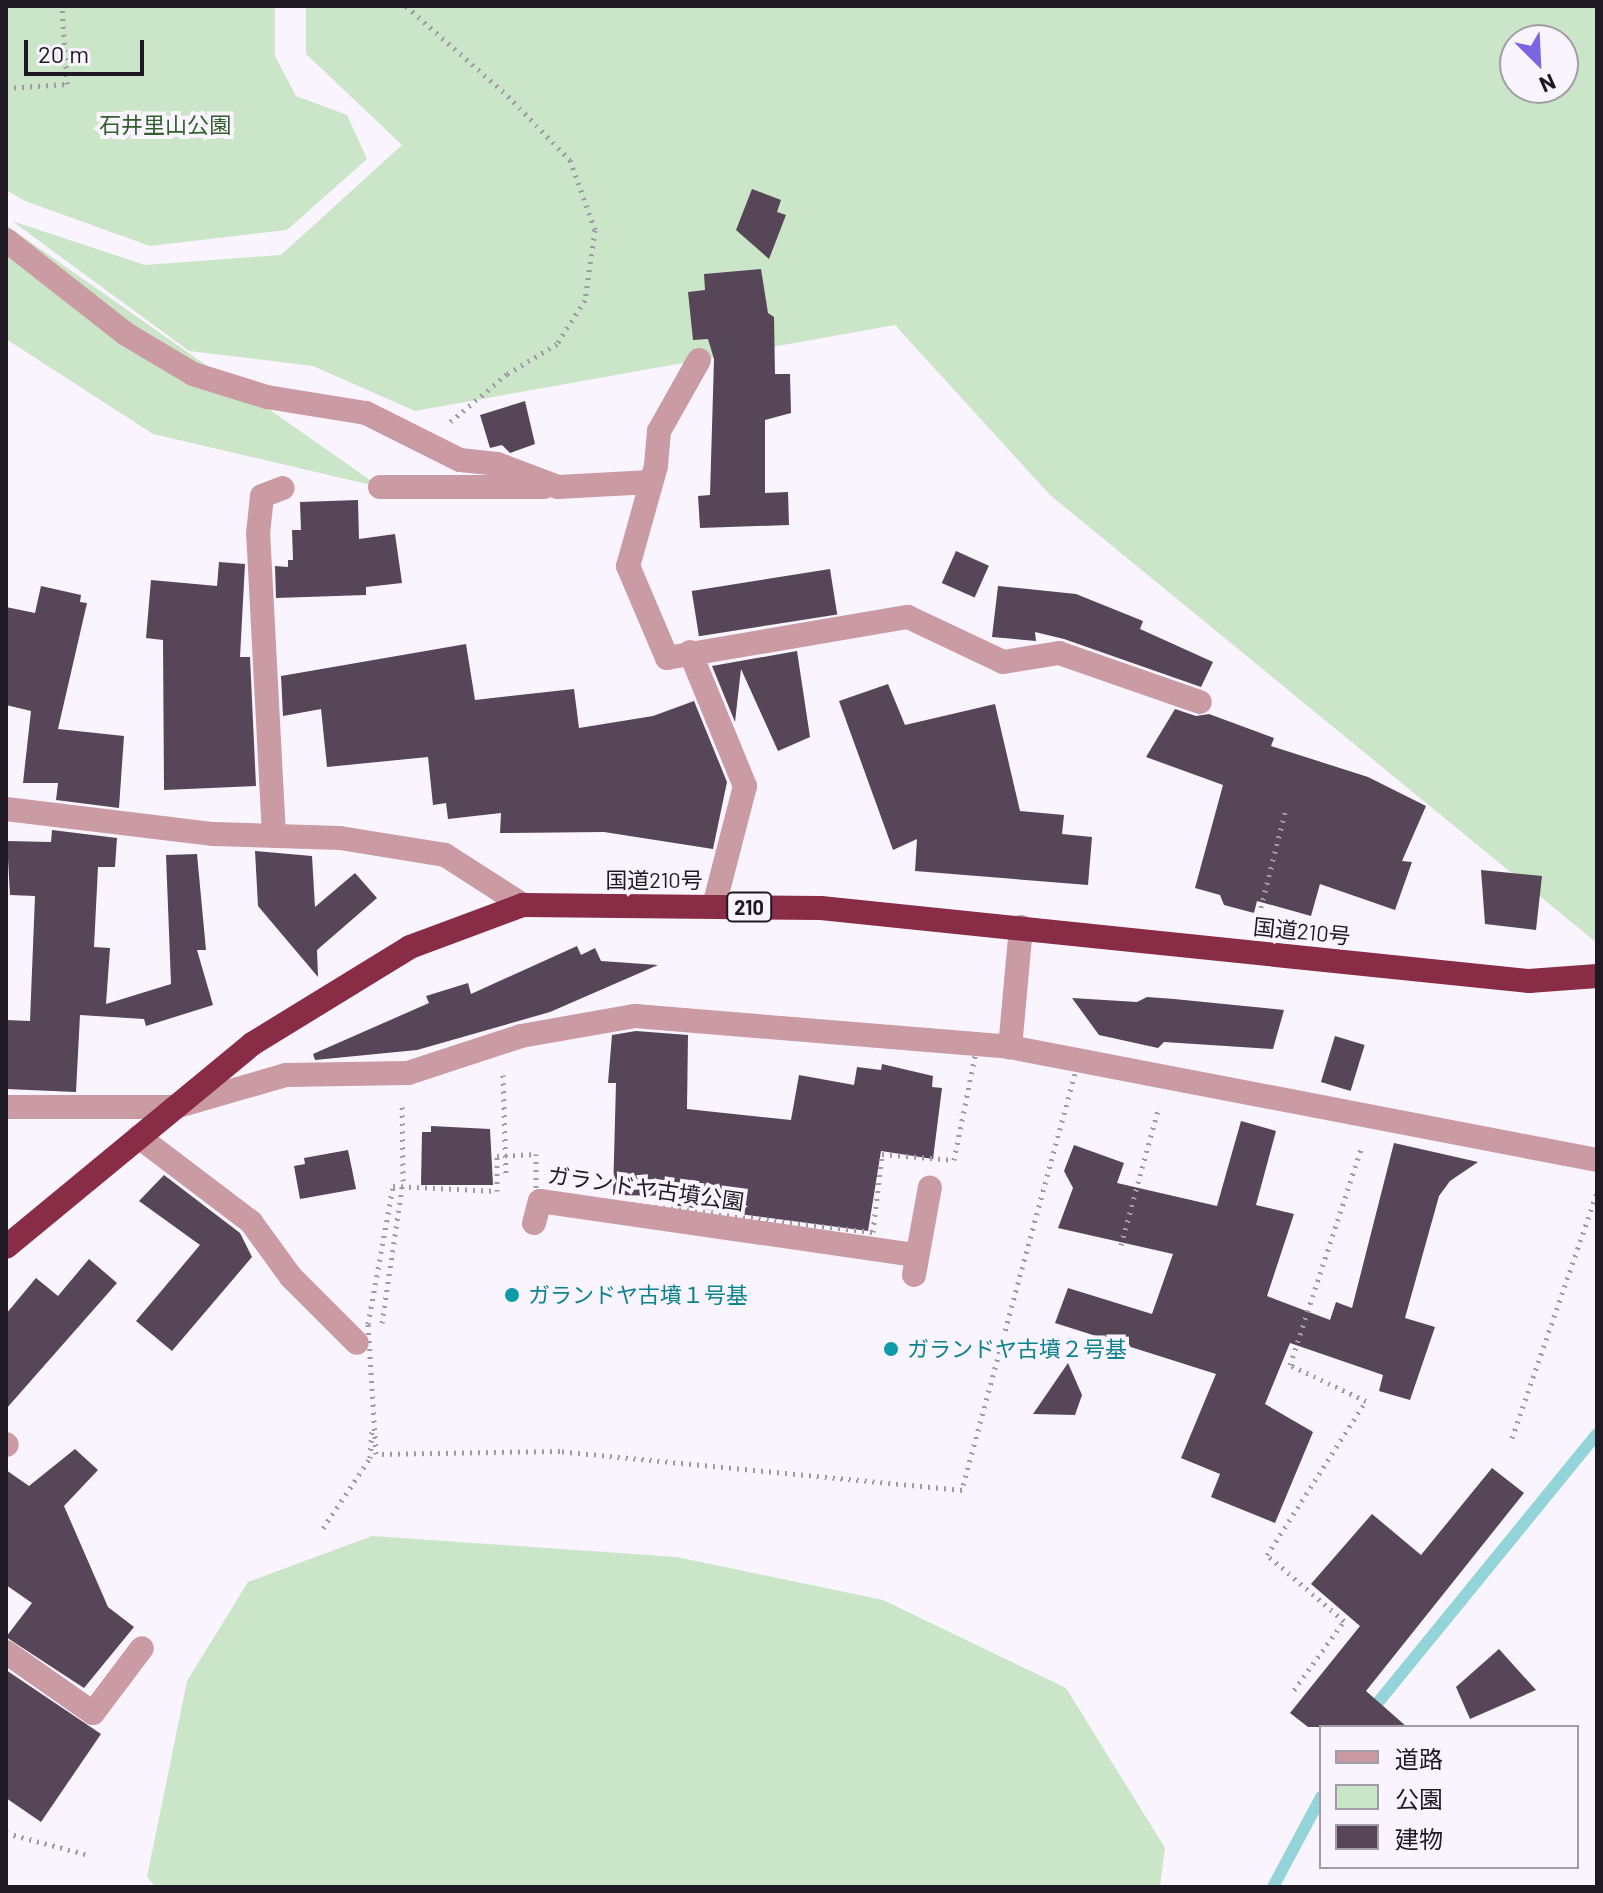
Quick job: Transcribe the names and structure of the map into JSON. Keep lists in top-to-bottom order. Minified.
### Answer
{"streets":{"highway":["国道210号","210"],"path":["ガランドヤ古墳公園"]},"parks":["石井里山公園"],"places":["ガランドヤ古墳１号基","ガランドヤ古墳２号基"],"legend":["道路","公園","建物"],"scale_bar":"20 m","north":"bottom right"}
